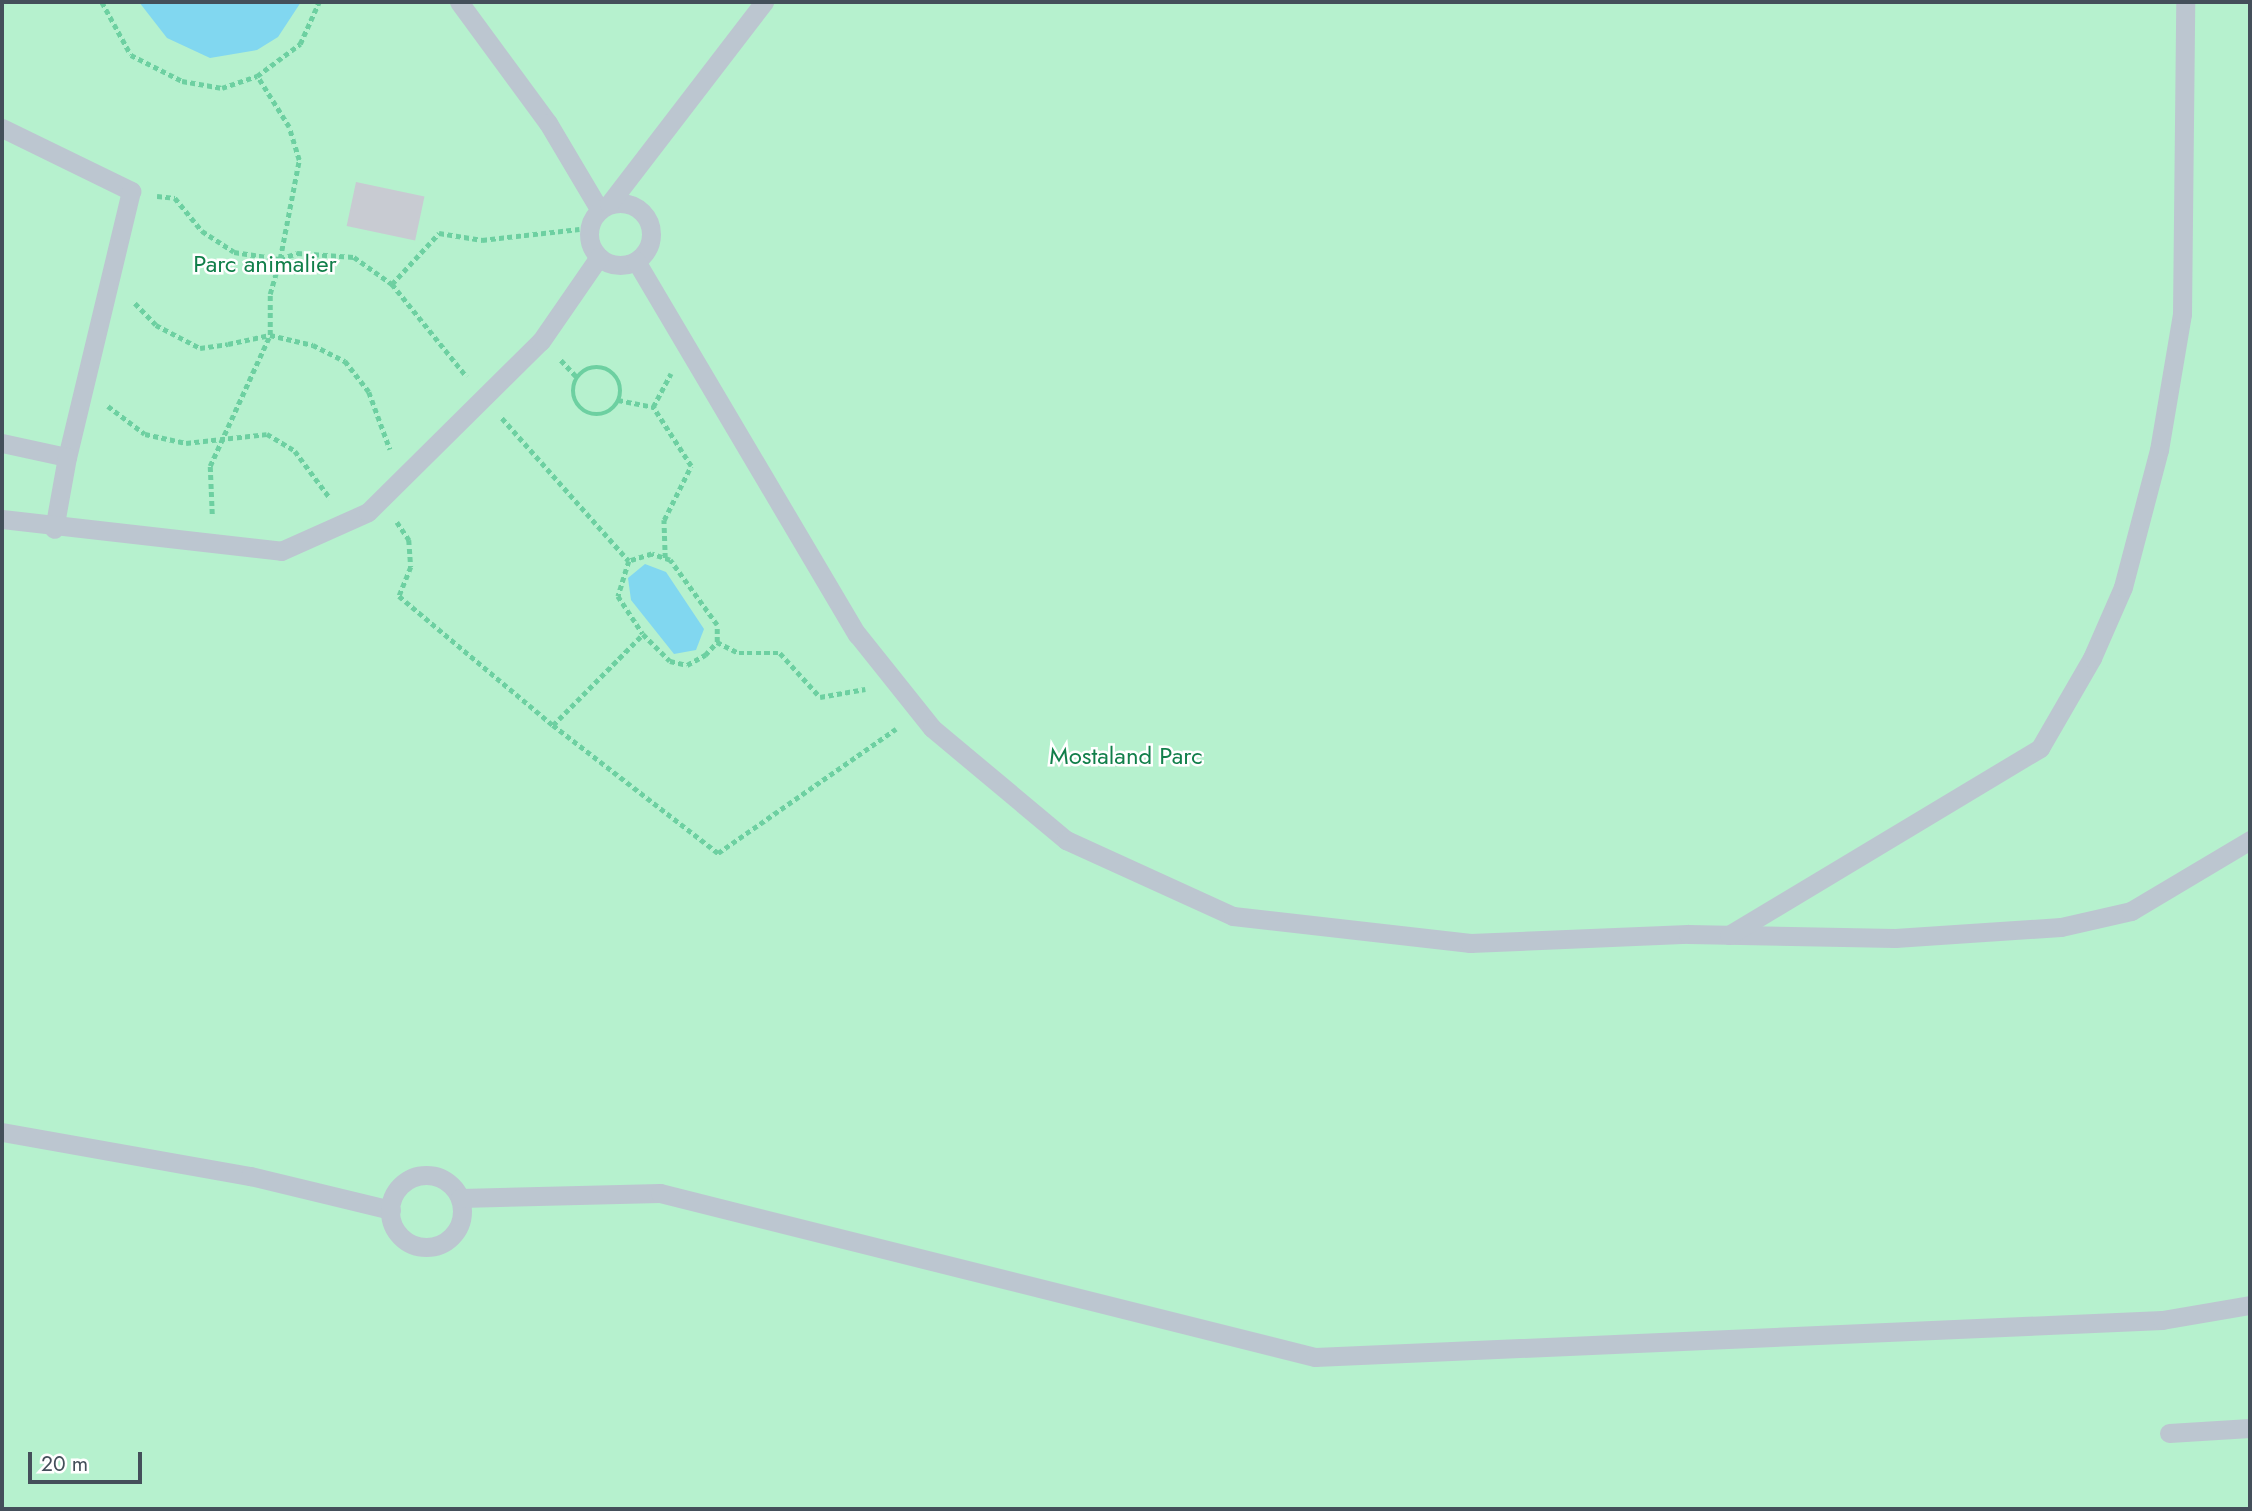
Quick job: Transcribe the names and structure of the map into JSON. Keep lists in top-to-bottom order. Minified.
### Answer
{"parks":["Parc animalier","Mostaland Parc"],"scale_bar":"20 m"}
